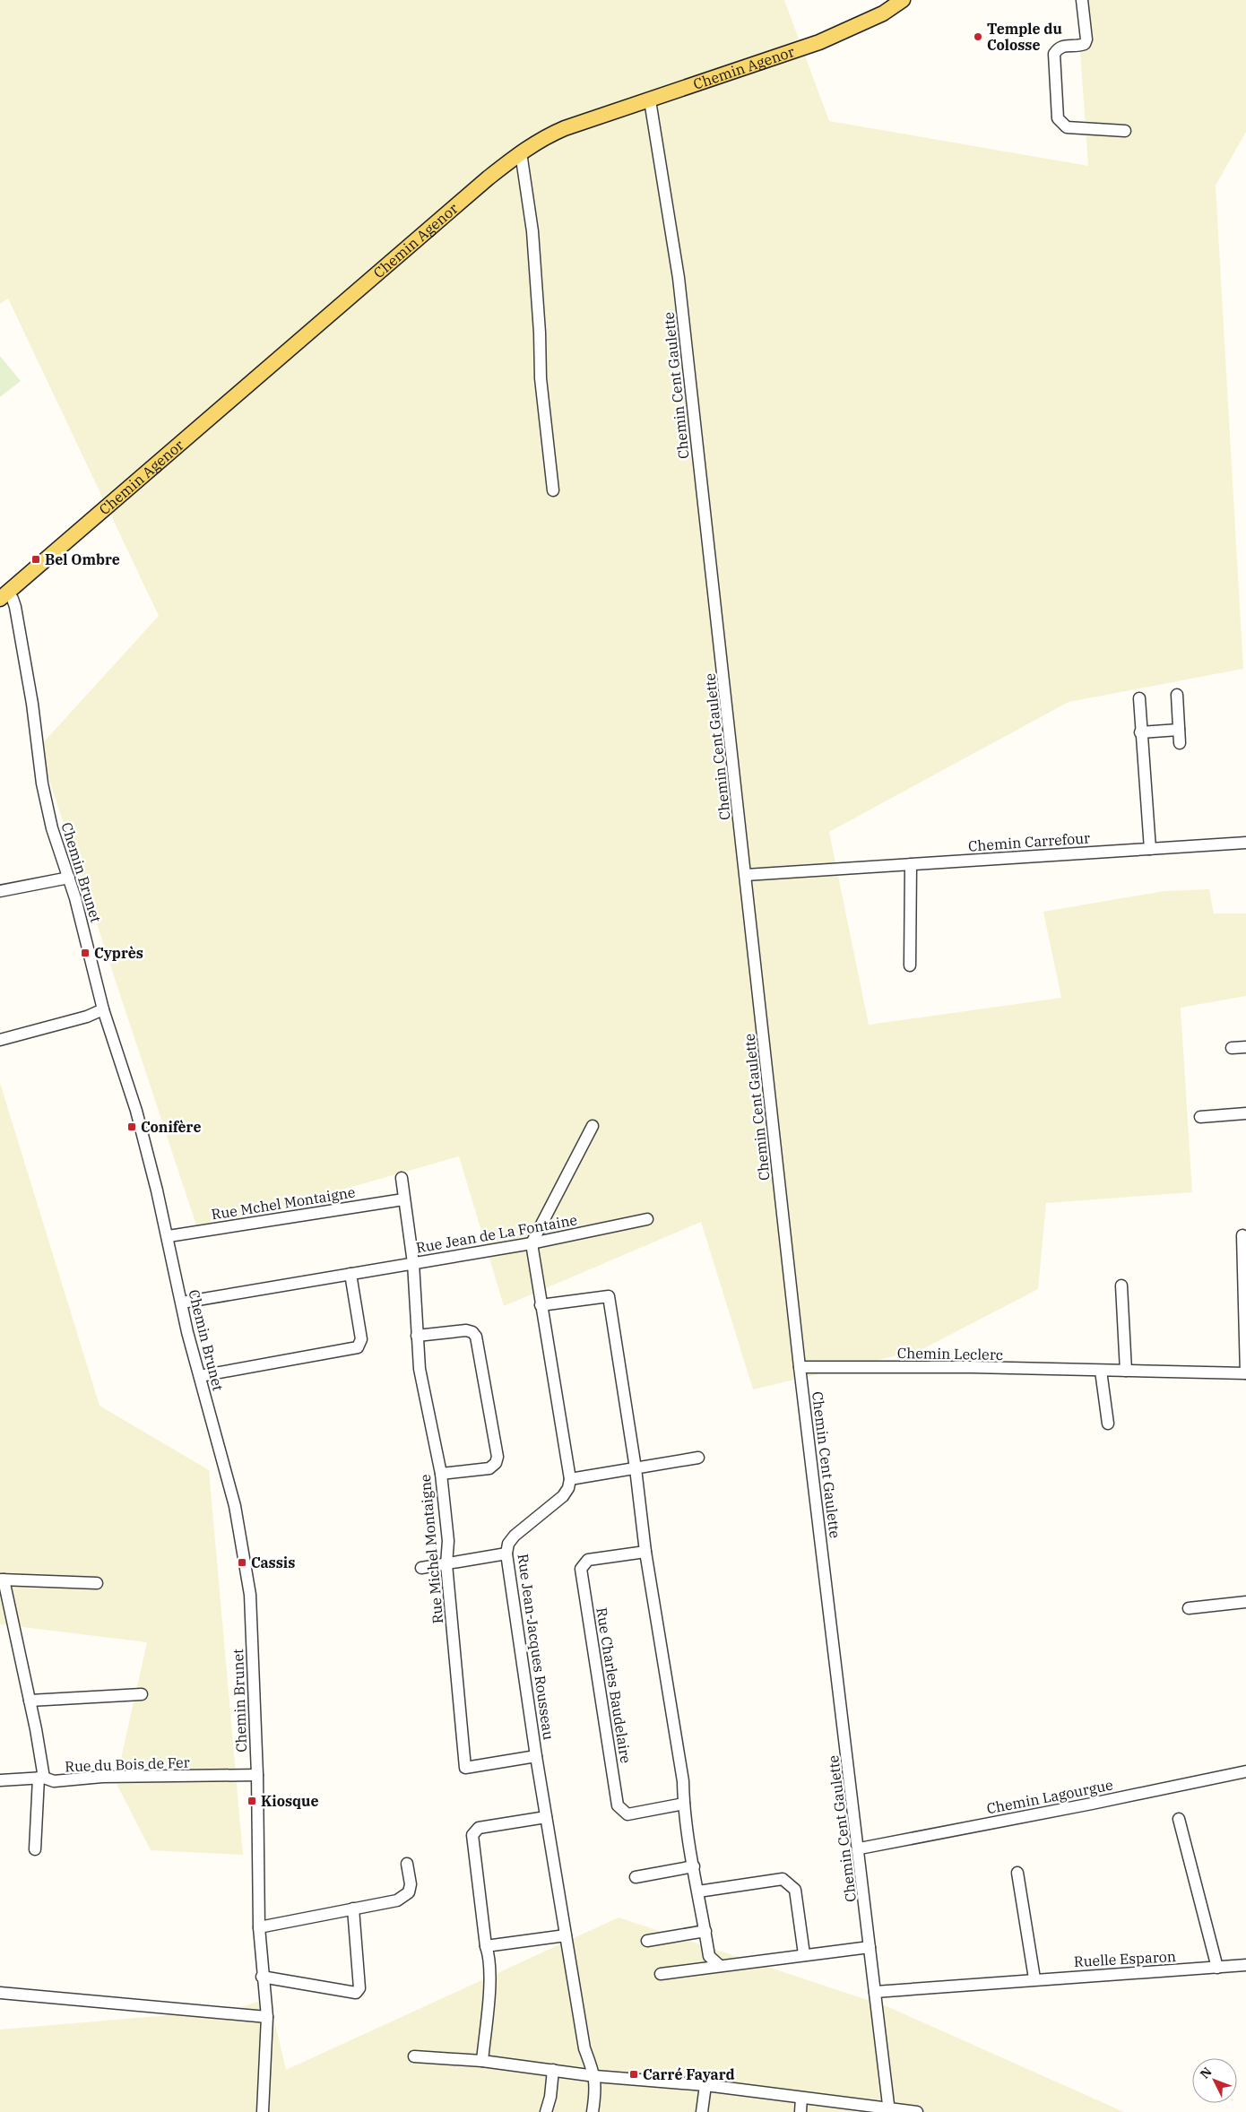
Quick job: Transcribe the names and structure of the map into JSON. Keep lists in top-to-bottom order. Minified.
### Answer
{"streets":{"main road":["Chemin Agenor"],"street":["Chemin Cent Gaulette","Chemin Carrefour","Chemin Brunet","Rue Mchel Montaigne","Rue Jean de La Fontaine","Chemin Leclerc","Rue Michel Montaigne","Rue Jean-Jacques Rousseau","Rue Charles Baudelaire","Rue du Bois de Fer","Chemin Lagourgue","Ruelle Esparon"]},"crossings":[["Chemin Agenor","Chemin Cent Gaulette"],["Chemin Agenor","Chemin Brunet"],["Chemin Cent Gaulette","Chemin Carrefour"],["Chemin Cent Gaulette","Chemin Leclerc"],["Chemin Cent Gaulette","Chemin Lagourgue"],["Chemin Cent Gaulette","Ruelle Esparon"],["Chemin Brunet","Rue Mchel Montaigne"],["Chemin Brunet","Rue Jean de La Fontaine"],["Chemin Brunet","Rue du Bois de Fer"],["Rue Mchel Montaigne","Rue Michel Montaigne"],["Rue Jean de La Fontaine","Rue Michel Montaigne"],["Rue Michel Montaigne","Rue Jean-Jacques Rousseau"]],"places":{"other":["Temple du Colosse"],"transit":["Bel Ombre","Cyprès","Conifère","Cassis","Kiosque","Carré Fayard"]},"north":"top left"}
